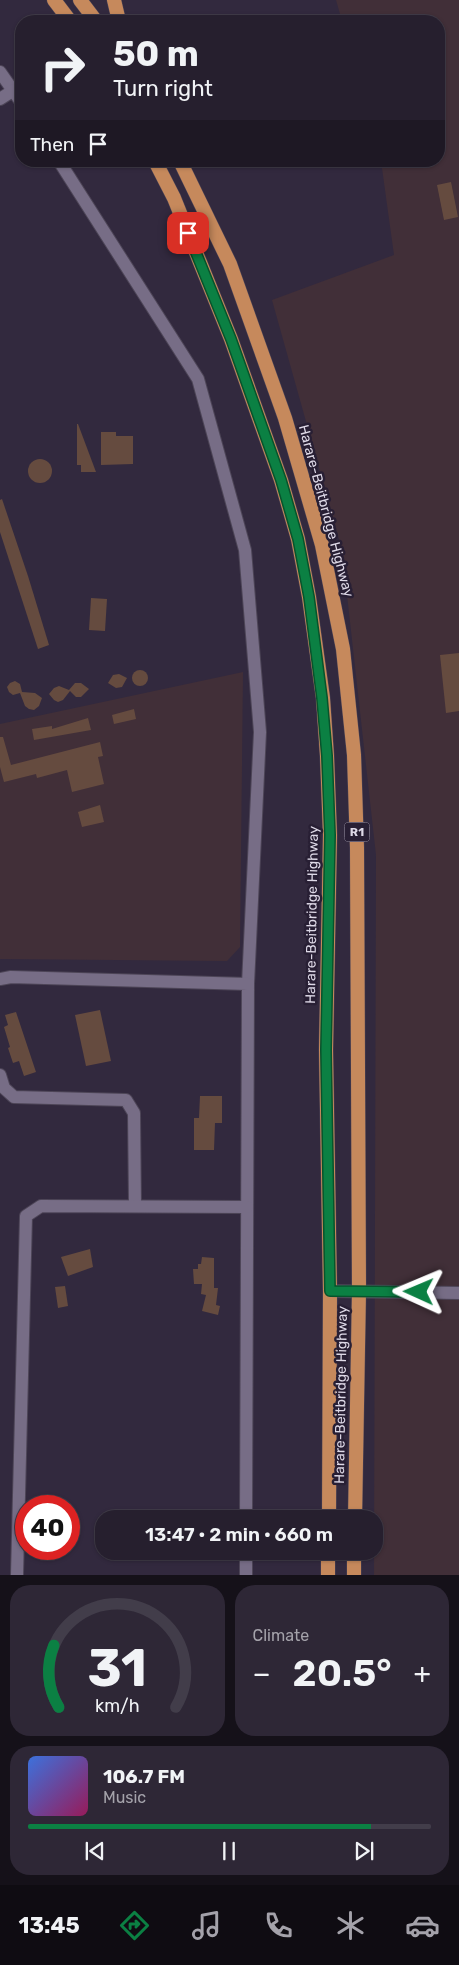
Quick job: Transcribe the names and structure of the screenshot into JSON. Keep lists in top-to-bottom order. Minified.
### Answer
{"streets":{"highway":["Harare-Beitbridge Highway","R1"]},"page":{"turn":["50 m","Turn right"],"then":"Then","limit":"40","trip":"13:47 · 2 min · 660 m","tile":"Climate","heat":["−","20.5°","+"],"song":["106.7 FM","Music"],"tabs":"13:45","gauge":["31","km/h"]}}
